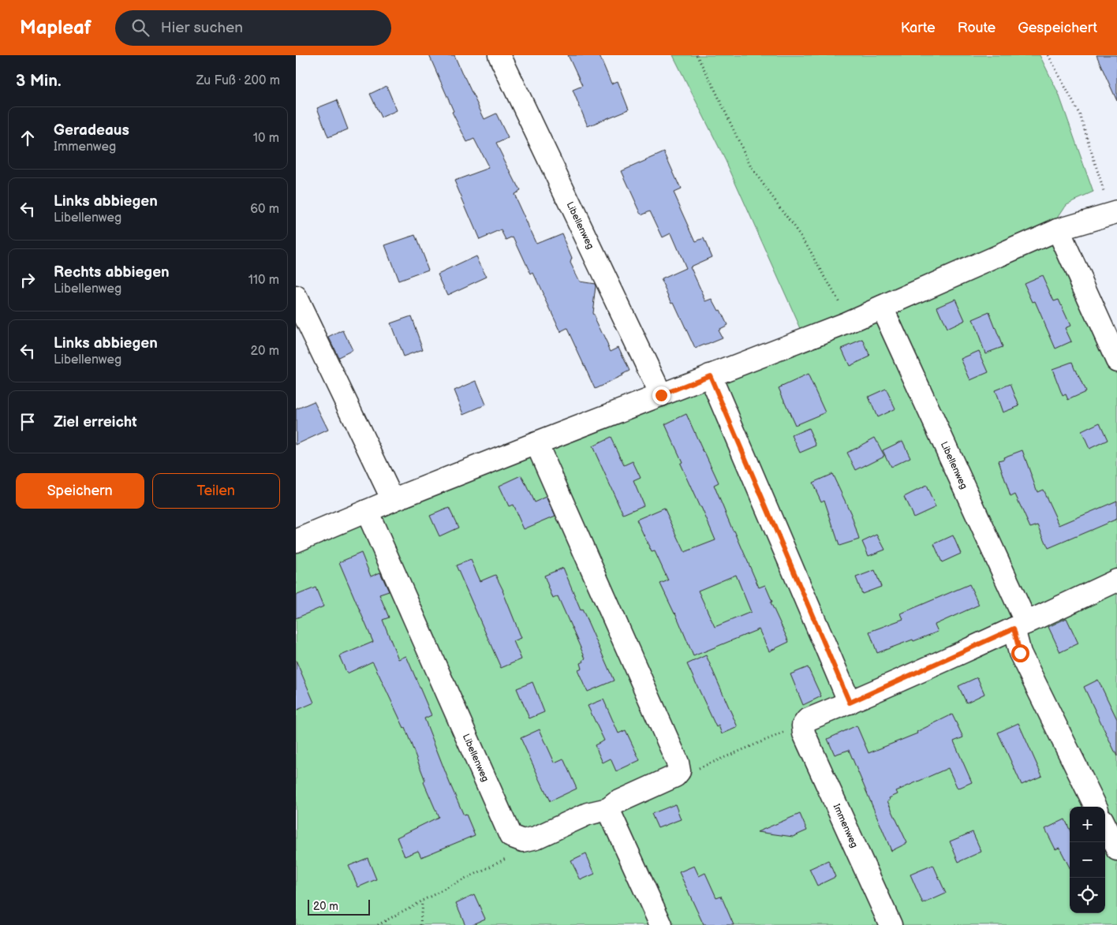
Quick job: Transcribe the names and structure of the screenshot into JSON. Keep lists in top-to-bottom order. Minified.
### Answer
{"streets":{"street":["Libellenweg","Immenweg"]},"scale_bar":"20 m","page":{"header":"Mapleaf","search":"Hier suchen","nav":["Karte","Route","Gespeichert"],"heading":["3 Min.","Zu Fuß · 200 m"],"list":[["Geradeaus","Immenweg","10 m"],["Links abbiegen","Libellenweg","60 m"],["Rechts abbiegen","Libellenweg","110 m"],["Links abbiegen","Libellenweg","20 m"],"Ziel erreicht"],"buttons":["Speichern","Teilen"],"map_buttons":["+","−"],"scale":"20 m"}}
